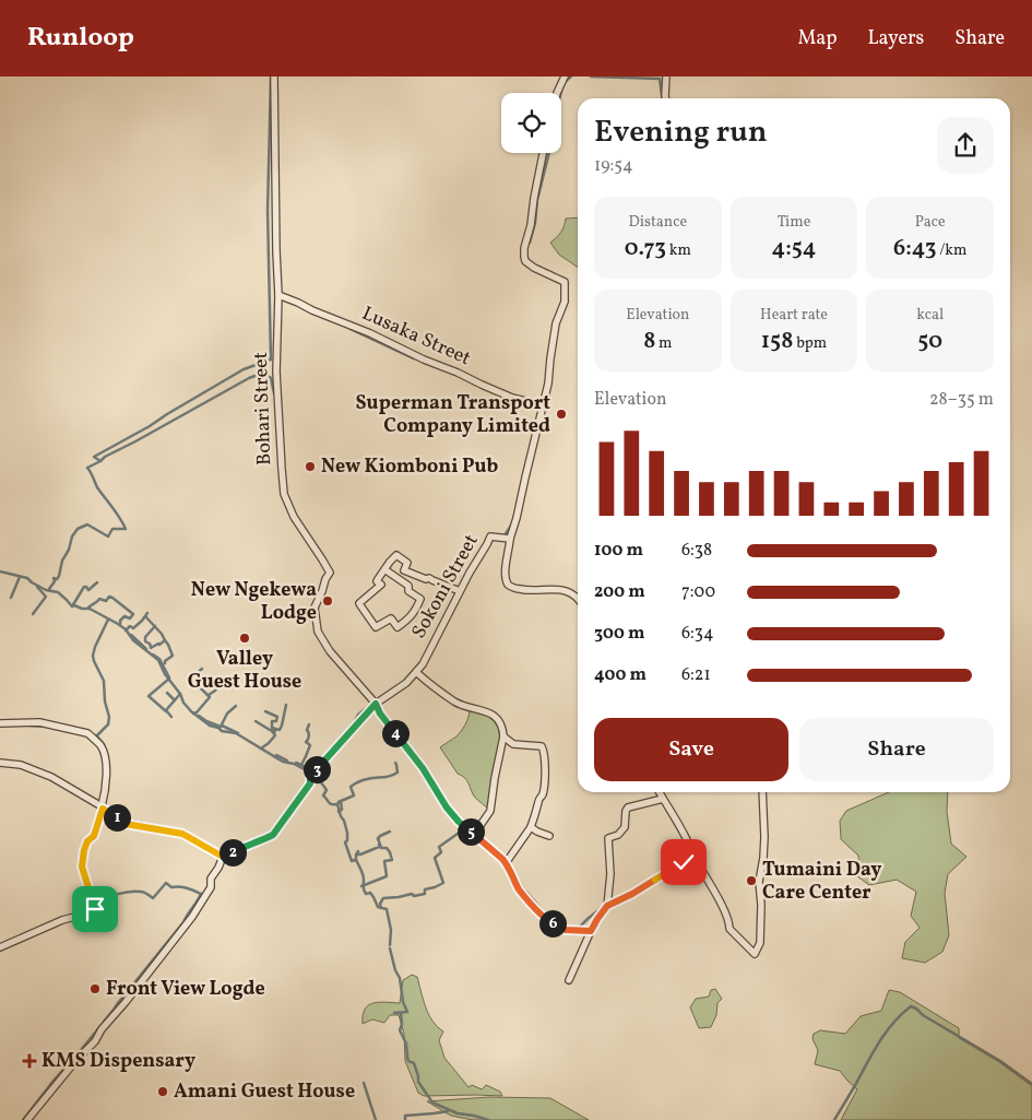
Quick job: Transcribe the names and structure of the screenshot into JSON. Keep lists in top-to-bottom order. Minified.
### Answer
{"streets":{"street":["Lusaka Street","Bohari Street","Sokoni Street"]},"crossings":[["Lusaka Street","Bohari Street"],["Lusaka Street","Sokoni Street"],["Bohari Street","Sokoni Street"]],"places":{"other":["Superman Transport Company Limited","New Kiomboni Pub","New Ngekewa Lodge","Valley Guest House","Tumaini Day Care Center","Front View Logde","Amani Guest House"],"health":["KMS Dispensary"]},"page":{"header":"Runloop","nav":["Map","Layers","Share"],"heading":["Evening run","19:54"],"stats":[["Distance","0.73 km"],["Time","4:54"],["Pace","6:43 /km"],["Elevation","8 m"],["Heart rate","158 bpm"],["kcal","50"]],"chart":["Elevation","28–35 m"],"list":[{"name":"100 m","note":"6:38"},{"name":"200 m","note":"7:00"},{"name":"300 m","note":"6:34"},{"name":"400 m","note":"6:21"}],"buttons":["Save","Share"],"pins":["4","3","1","5","2","6"]}}
